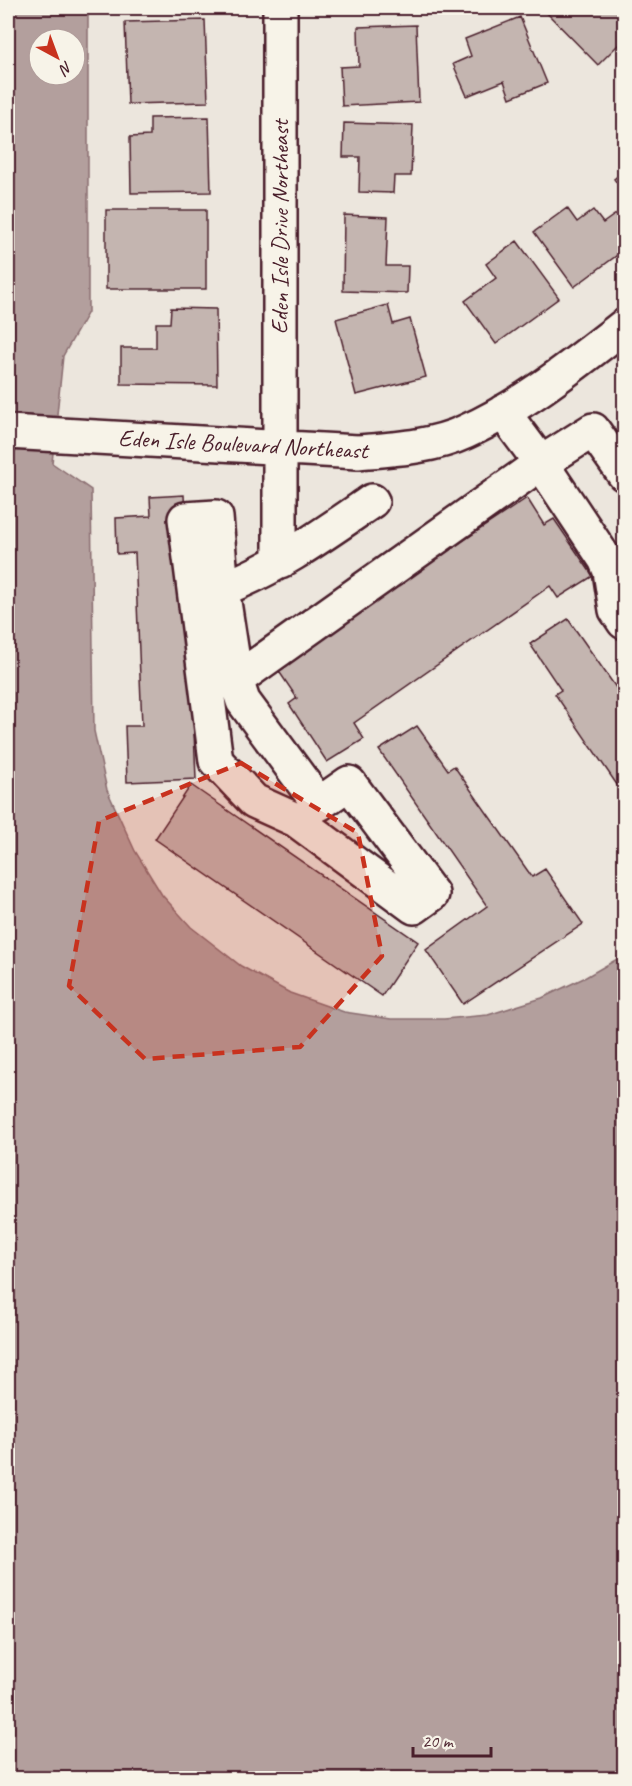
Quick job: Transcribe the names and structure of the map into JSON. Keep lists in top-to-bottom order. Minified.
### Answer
{"streets":{"street":["Eden Isle Drive Northeast","Eden Isle Boulevard Northeast"]},"crossings":[["Eden Isle Drive Northeast","Eden Isle Boulevard Northeast"]],"scale_bar":"20 m","north":"bottom right"}
